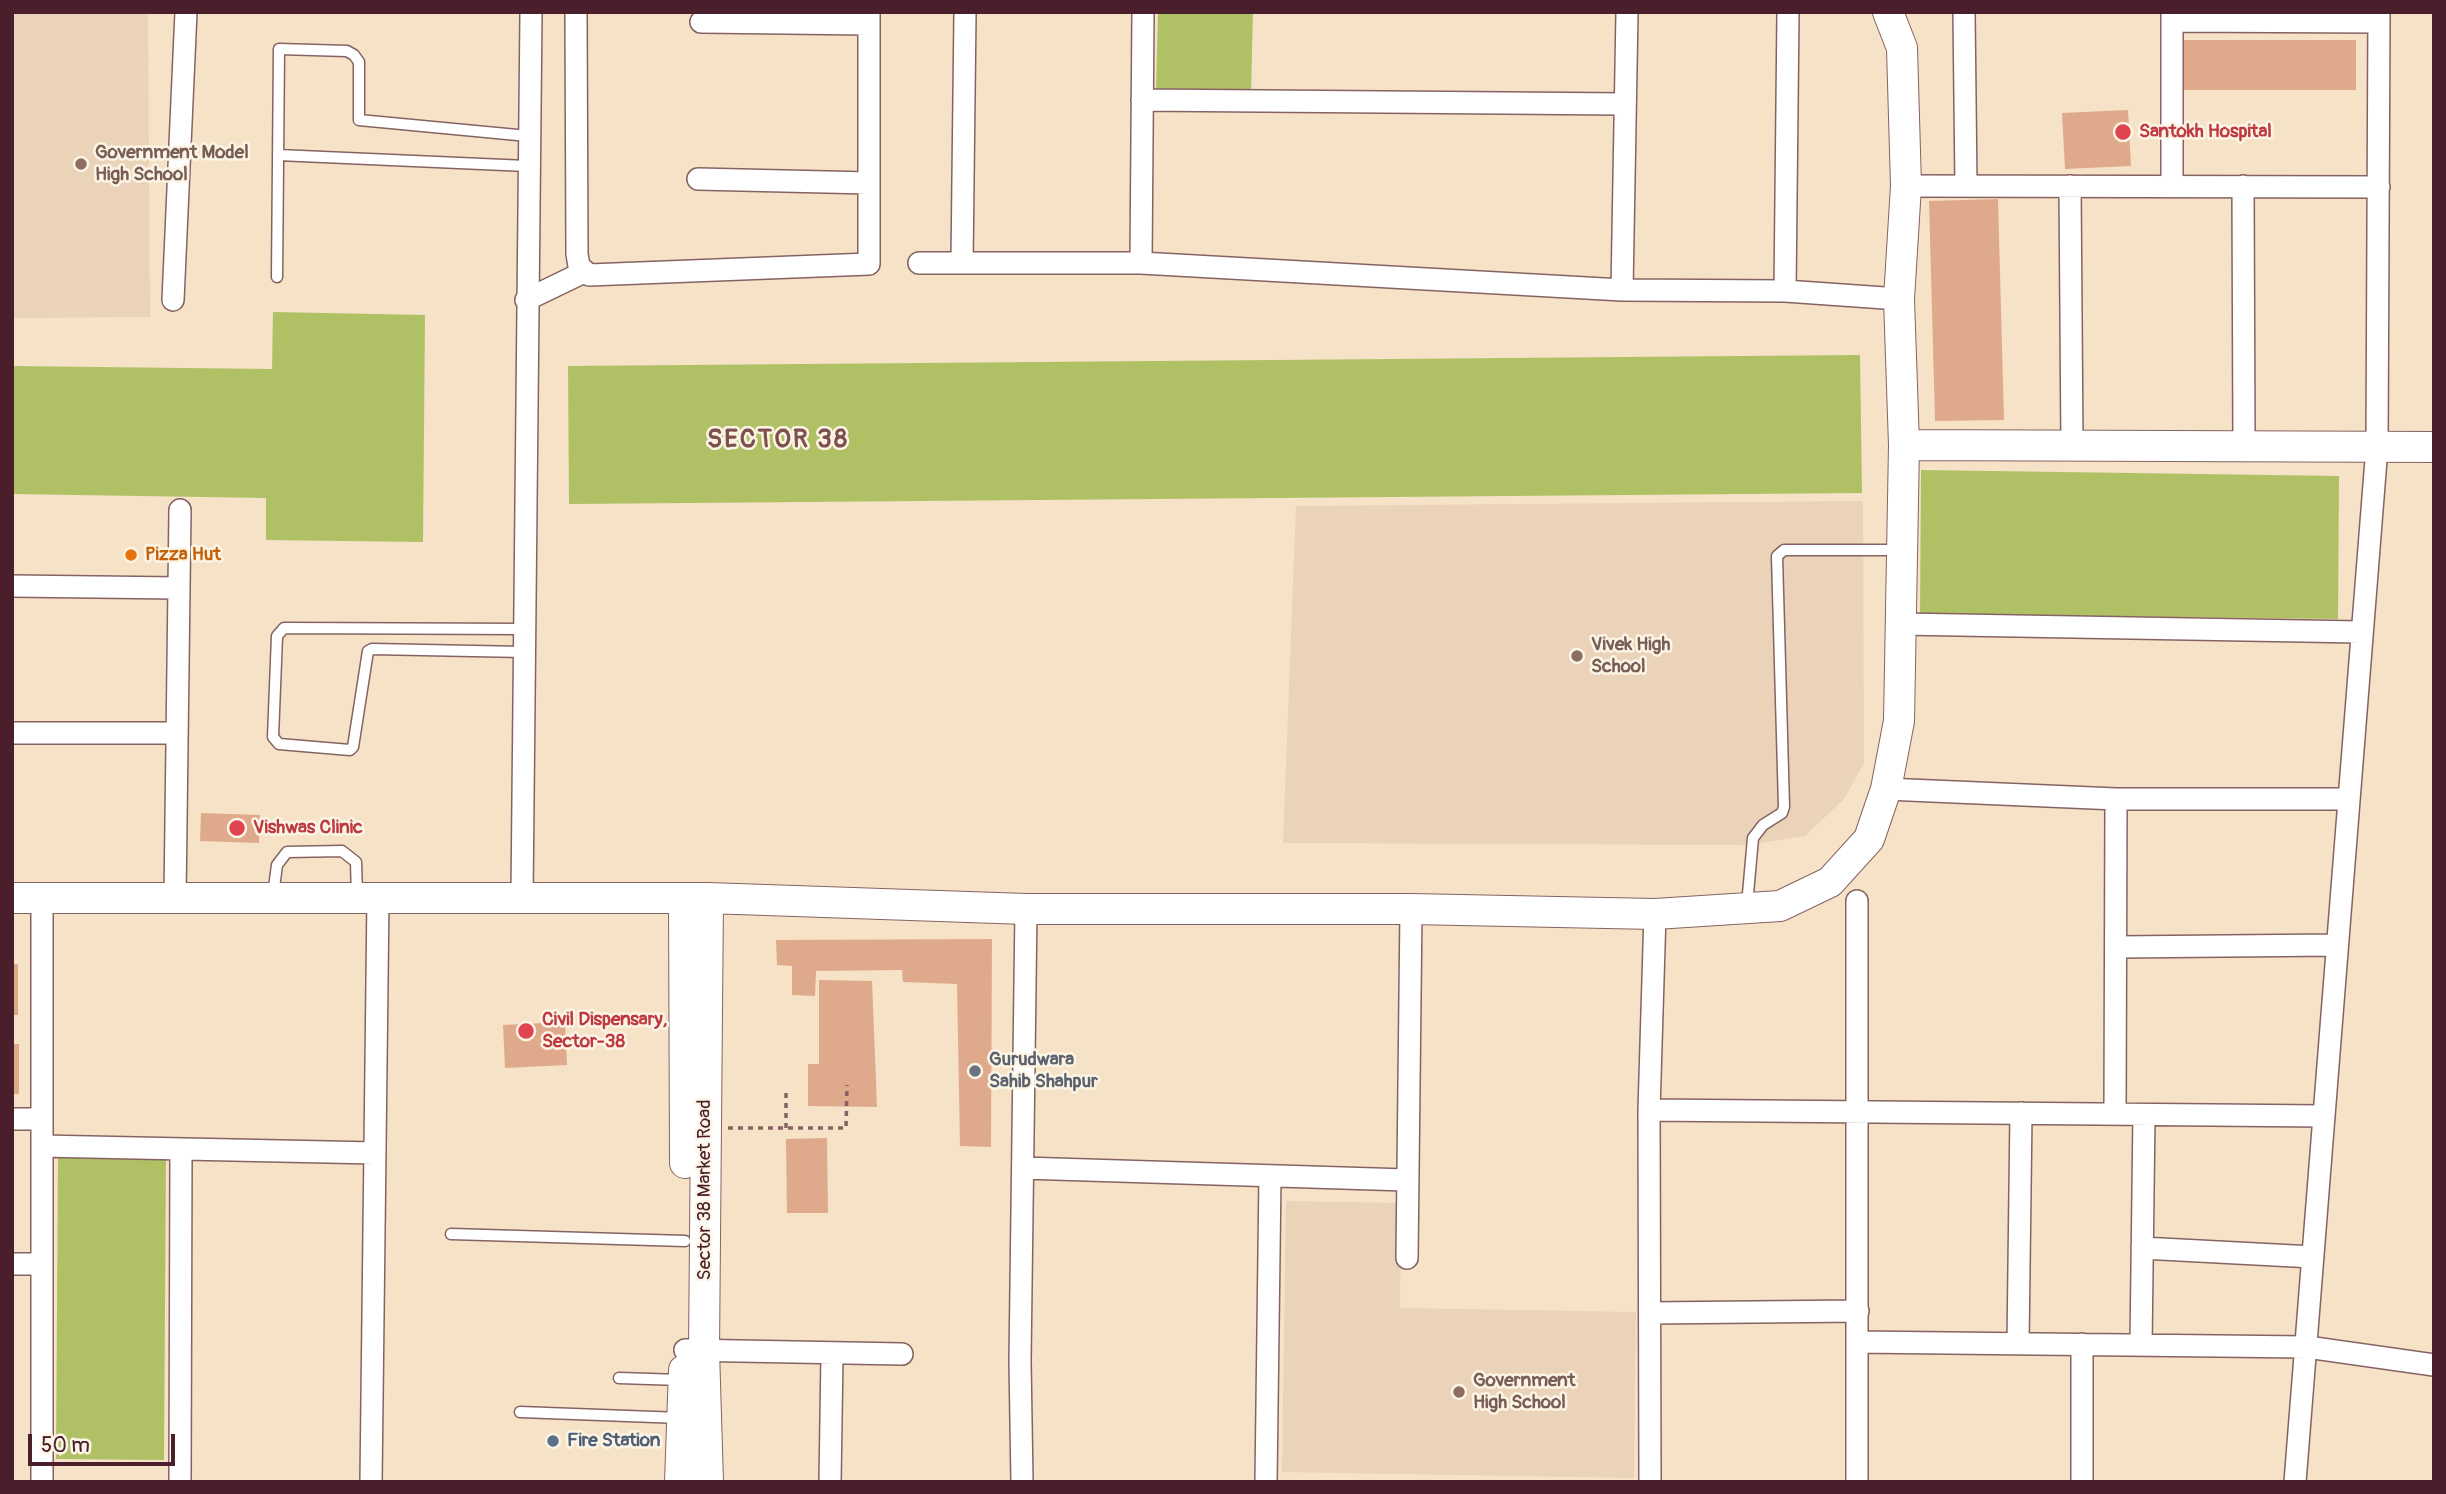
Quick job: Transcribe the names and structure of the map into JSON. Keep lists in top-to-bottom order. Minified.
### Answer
{"streets":{"street":["Sector 38 Market Road"]},"districts":["SECTOR 38"],"places":["Santokh Hospital","Government Model High School","Pizza Hut","Vivek High School","Vishwas Clinic","Civil Dispensary, Sector-38","Gurudwara Sahib Shahpur","Government High School","Fire Station"],"scale_bar":"50 m"}
